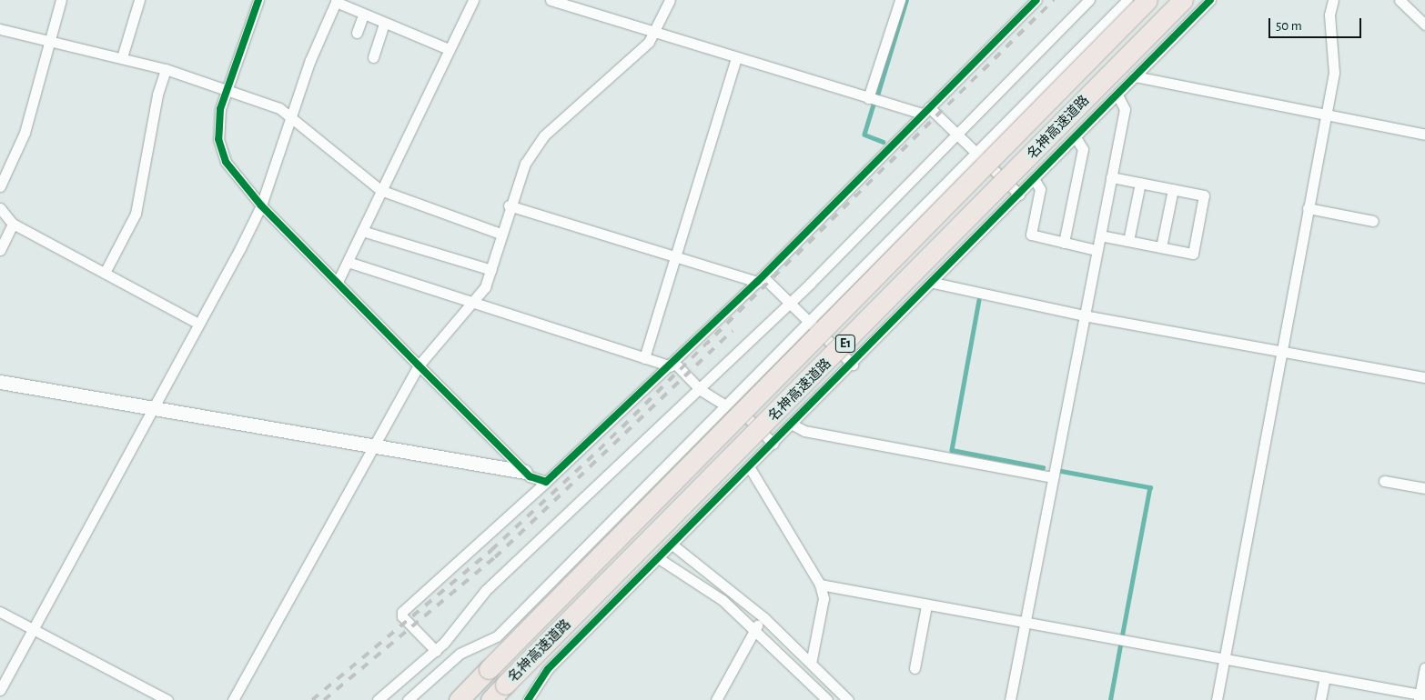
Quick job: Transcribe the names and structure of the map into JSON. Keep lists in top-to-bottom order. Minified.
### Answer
{"streets":{"highway":["名神高速道路","E1"]},"scale_bar":"50 m"}
